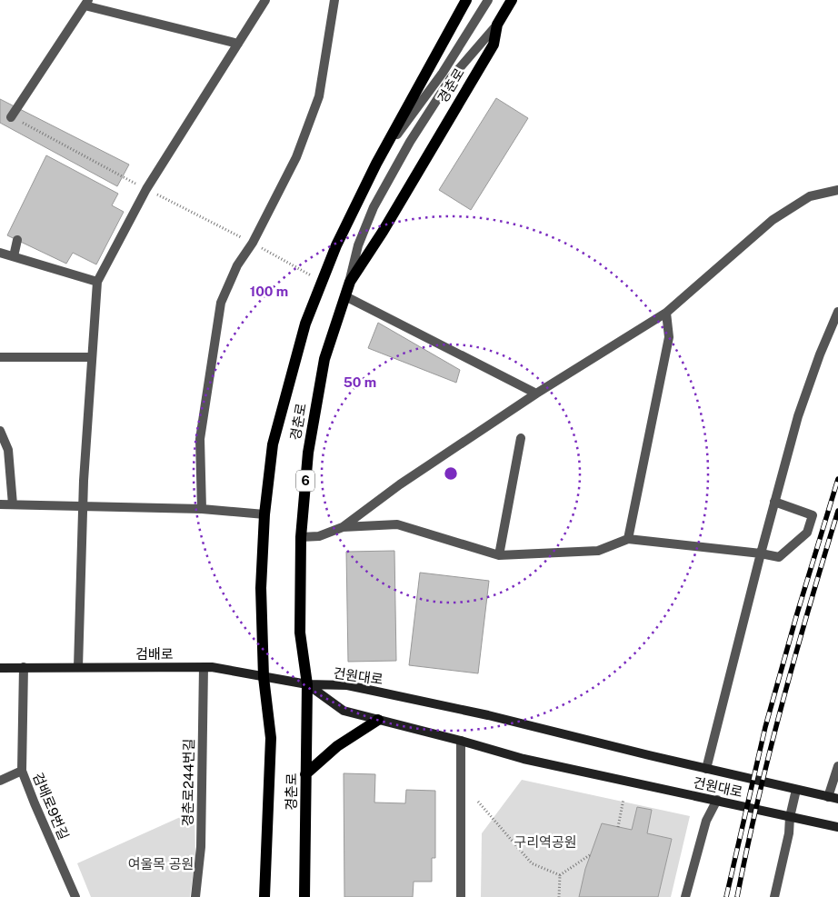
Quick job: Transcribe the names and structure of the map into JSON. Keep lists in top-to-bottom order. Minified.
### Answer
{"streets":{"main road":["경춘로","6"],"street":["검배로","건원대로","경춘로244번길","검배로9번길"]},"crossings":[["경춘로","검배로"],["경춘로","건원대로"],["검배로","건원대로"],["검배로","경춘로244번길"],["검배로","검배로9번길"]],"parks":["구리역공원","여울목 공원"],"rings":["100 m","50 m"]}
